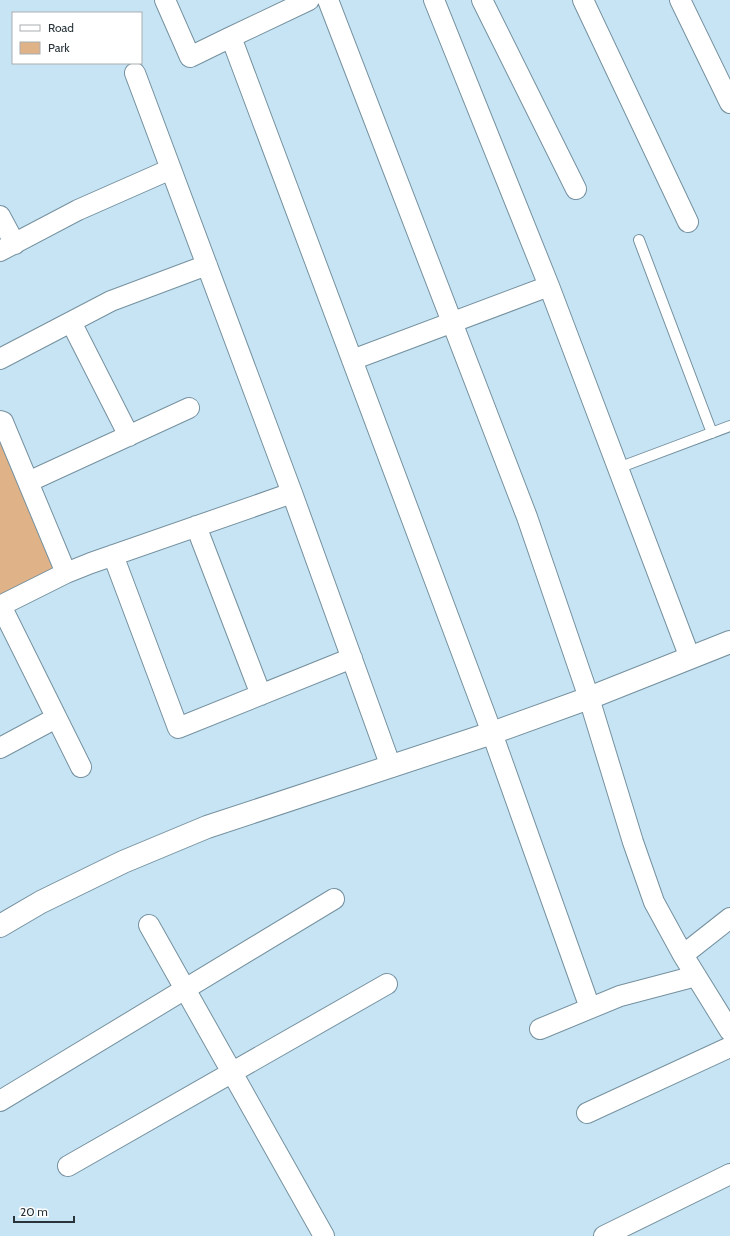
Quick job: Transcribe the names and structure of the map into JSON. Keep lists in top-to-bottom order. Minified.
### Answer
{"legend":["Road","Park"],"scale_bar":"20 m"}
